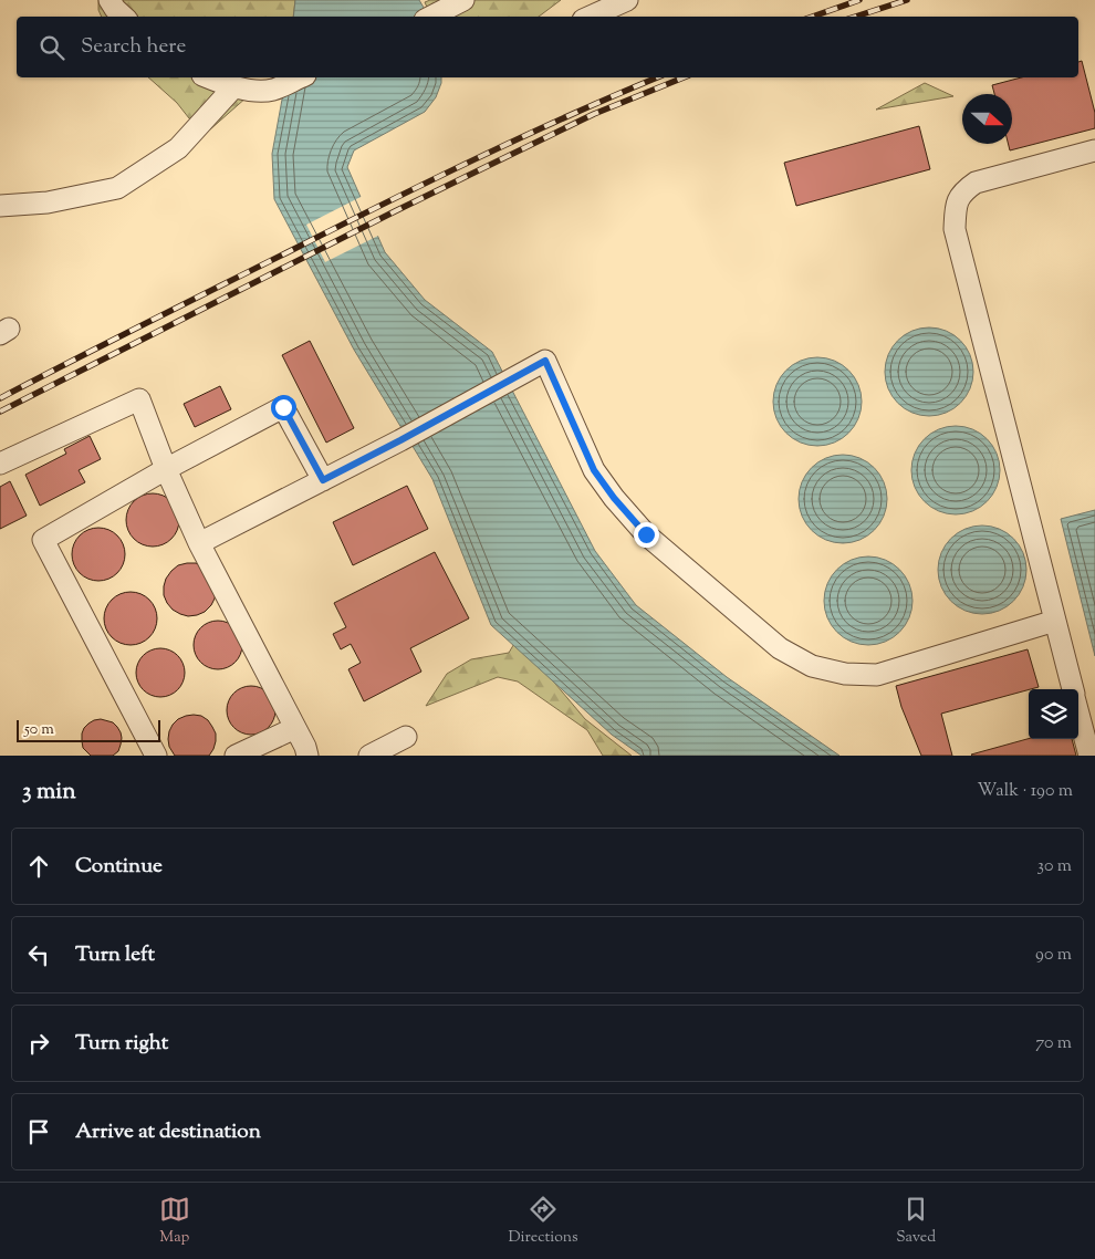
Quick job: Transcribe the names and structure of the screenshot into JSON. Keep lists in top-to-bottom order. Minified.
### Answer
{"scale_bar":"50 m","north":"right","page":{"search":"Search here","scale":"50 m","heading":["3 min","Walk · 190 m"],"list":[["Continue","30 m"],["Turn left","90 m"],["Turn right","70 m"],"Arrive at destination"],"nav":["Map","Directions","Saved"]}}
